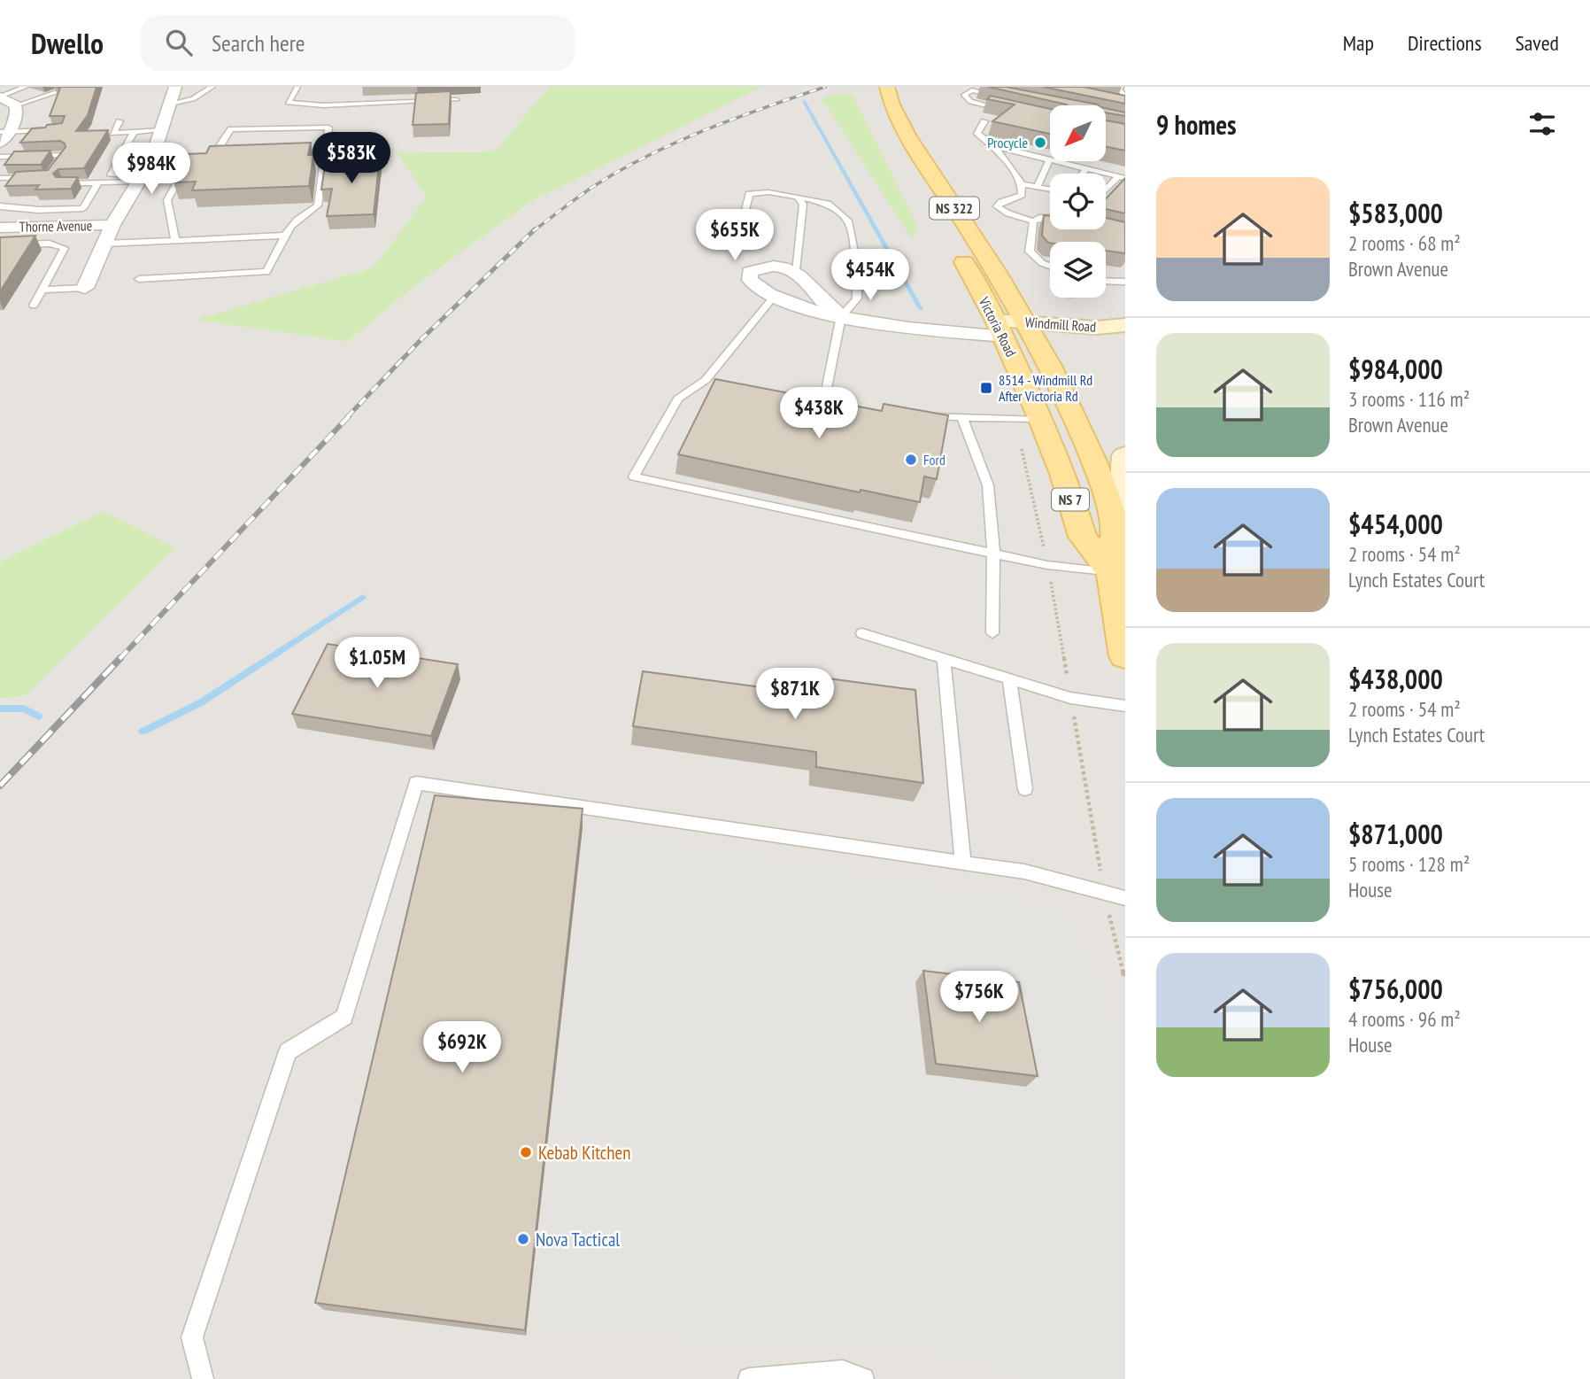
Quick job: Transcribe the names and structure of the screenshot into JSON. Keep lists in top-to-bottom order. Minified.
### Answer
{"streets":{"main road":["NS 322","Windmill Road","Victoria Road","NS 7"],"street":["Thorne Avenue"]},"crossings":[["Windmill Road","Victoria Road"],["Victoria Road","NS 7"]],"places":{"other":["Procycle","Ford","Kebab Kitchen","Nova Tactical"],"transit":["8514 - Windmill Rd After Victoria Rd"]},"north":"bottom left","page":{"header":"Dwello","search":"Search here","nav":["Map","Directions","Saved"],"heading":"9 homes","price":["$583K","$984K","$655K","$454K","$438K","$1.05M","$871K","$756K","$692K"],"list":[{"name":"$583,000","note":"2 rooms · 68 m² · Brown Avenue"},{"name":"$984,000","note":"3 rooms · 116 m² · Brown Avenue"},{"name":"$454,000","note":"2 rooms · 54 m² · Lynch Estates Court"},{"name":"$438,000","note":"2 rooms · 54 m² · Lynch Estates Court"},{"name":"$871,000","note":"5 rooms · 128 m² · House"},{"name":"$756,000","note":"4 rooms · 96 m² · House"}]}}
